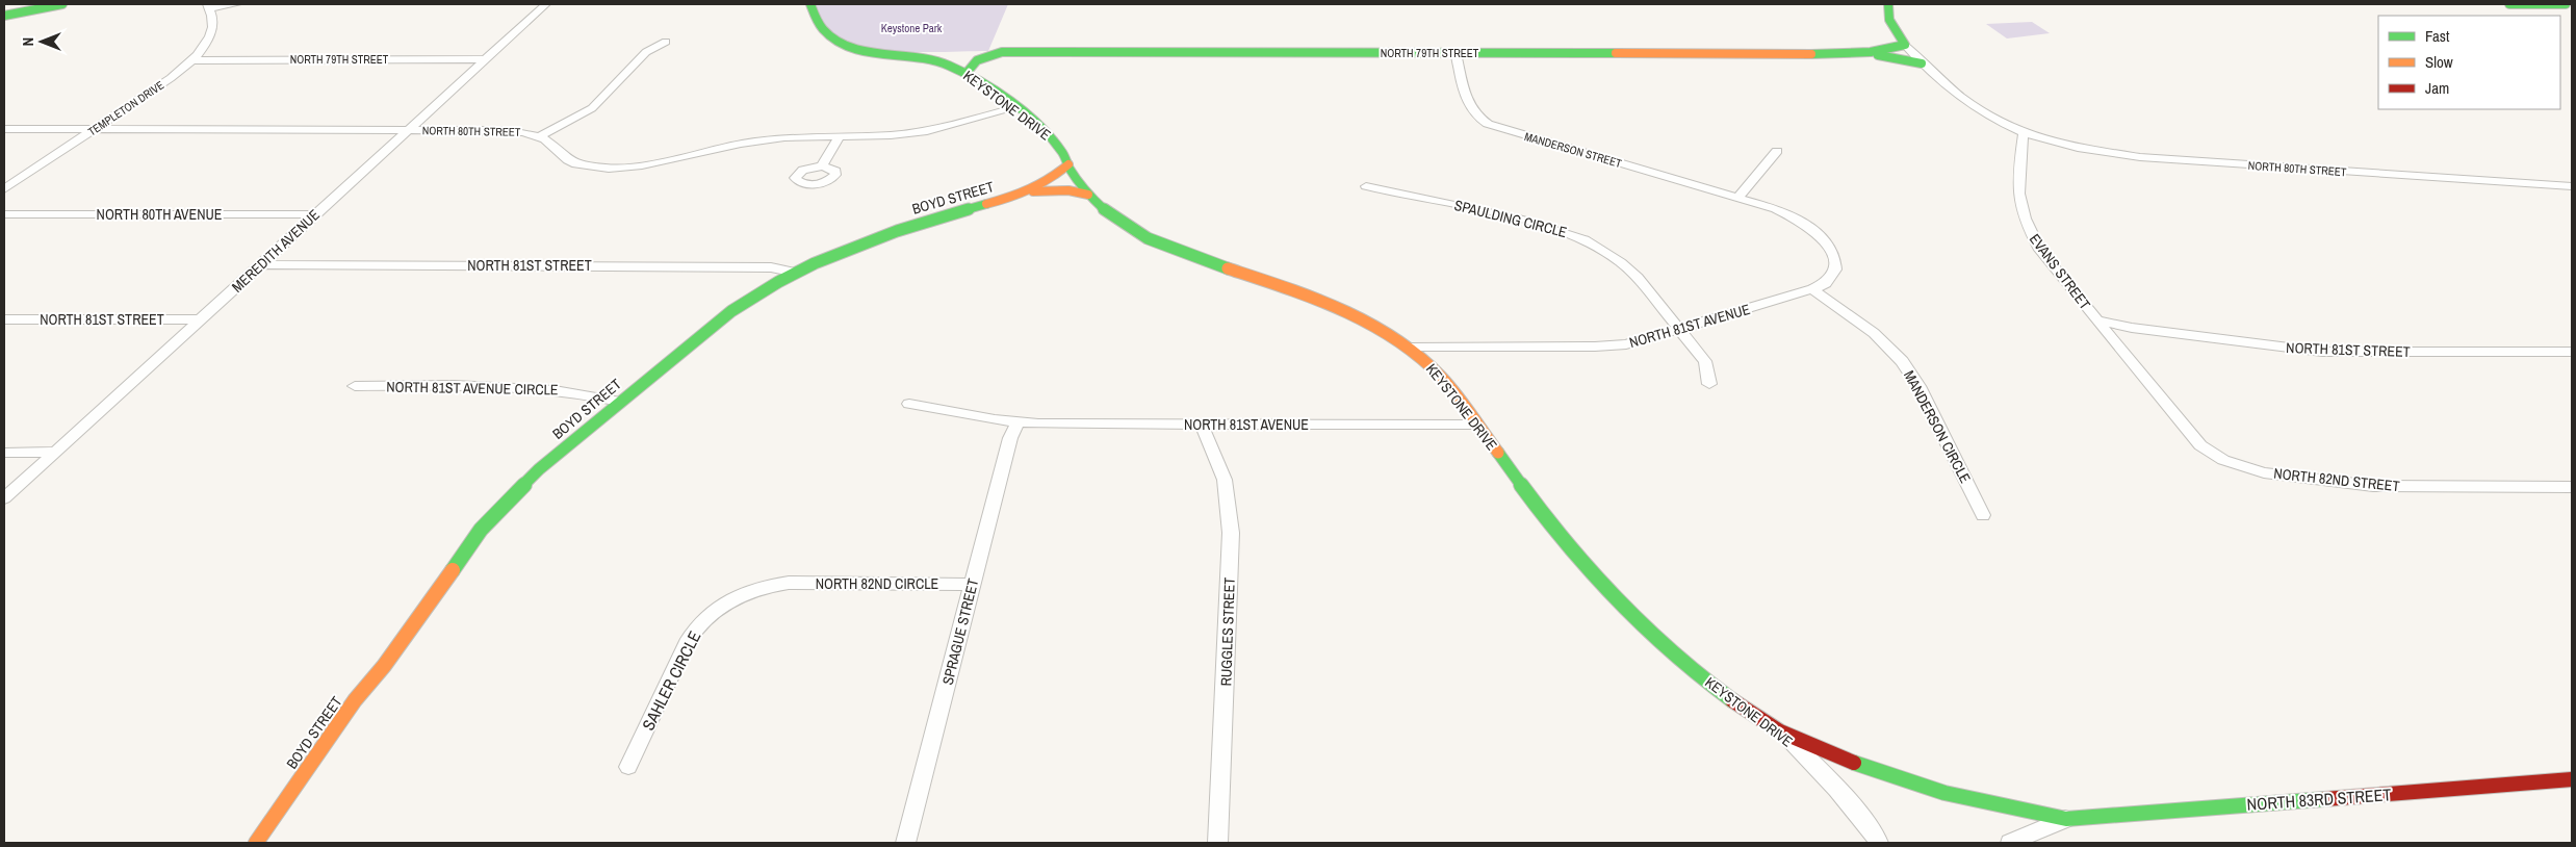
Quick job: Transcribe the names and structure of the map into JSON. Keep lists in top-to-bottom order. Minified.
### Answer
{"streets":{"street":["NORTH 79TH STREET","KEYSTONE DRIVE","TEMPLETON DRIVE","NORTH 80TH STREET","MANDERSON STREET","BOYD STREET","NORTH 80TH AVENUE","SPAULDING CIRCLE","MEREDITH AVENUE","NORTH 81ST STREET","EVANS STREET","NORTH 81ST AVENUE","NORTH 81ST AVENUE CIRCLE","MANDERSON CIRCLE","NORTH 82ND STREET","NORTH 82ND CIRCLE","SPRAGUE STREET","RUGGLES STREET","SAHLER CIRCLE","NORTH 83RD STREET"]},"crossings":[["NORTH 79TH STREET","KEYSTONE DRIVE"],["NORTH 79TH STREET","TEMPLETON DRIVE"],["NORTH 79TH STREET","MANDERSON STREET"],["NORTH 79TH STREET","MEREDITH AVENUE"],["KEYSTONE DRIVE","NORTH 80TH STREET"],["KEYSTONE DRIVE","BOYD STREET"],["KEYSTONE DRIVE","NORTH 81ST AVENUE"],["KEYSTONE DRIVE","NORTH 83RD STREET"],["TEMPLETON DRIVE","NORTH 80TH STREET"],["NORTH 80TH STREET","MEREDITH AVENUE"],["NORTH 80TH STREET","EVANS STREET"],["BOYD STREET","NORTH 81ST STREET"],["BOYD STREET","NORTH 81ST AVENUE CIRCLE"],["NORTH 80TH AVENUE","MEREDITH AVENUE"],["SPAULDING CIRCLE","NORTH 81ST AVENUE"],["MEREDITH AVENUE","NORTH 81ST STREET"],["NORTH 81ST STREET","EVANS STREET"],["EVANS STREET","NORTH 82ND STREET"],["NORTH 81ST AVENUE","MANDERSON CIRCLE"],["NORTH 81ST AVENUE","SPRAGUE STREET"],["NORTH 81ST AVENUE","RUGGLES STREET"],["NORTH 82ND CIRCLE","SPRAGUE STREET"],["NORTH 82ND CIRCLE","SAHLER CIRCLE"]],"parks":["Keystone Park"],"legend":["Fast","Slow","Jam"],"north":"left"}
